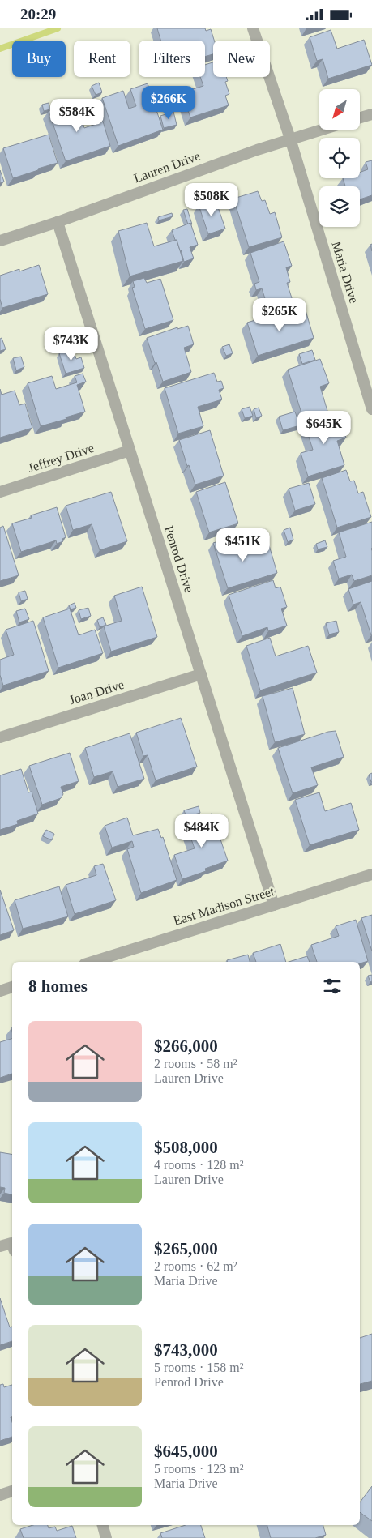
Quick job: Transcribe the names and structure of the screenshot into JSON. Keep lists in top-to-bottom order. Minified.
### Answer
{"streets":{"street":["Lauren Drive","Maria Drive","Jeffrey Drive","Penrod Drive","Joan Drive","East Madison Street"]},"crossings":[["Lauren Drive","Maria Drive"],["Lauren Drive","Penrod Drive"],["Jeffrey Drive","Penrod Drive"],["Penrod Drive","Joan Drive"],["Penrod Drive","East Madison Street"]],"north":"bottom left","page":{"status":"20:29","chip":["Buy","Rent","Filters","New"],"price":["$266K","$584K","$508K","$265K","$743K","$645K","$451K","$484K"],"heading":"8 homes","list":[{"name":"$266,000","note":"2 rooms · 58 m² · Lauren Drive"},{"name":"$508,000","note":"4 rooms · 128 m² · Lauren Drive"},{"name":"$265,000","note":"2 rooms · 62 m² · Maria Drive"},{"name":"$743,000","note":"5 rooms · 158 m² · Penrod Drive"},{"name":"$645,000","note":"5 rooms · 123 m² · Maria Drive"}]}}
